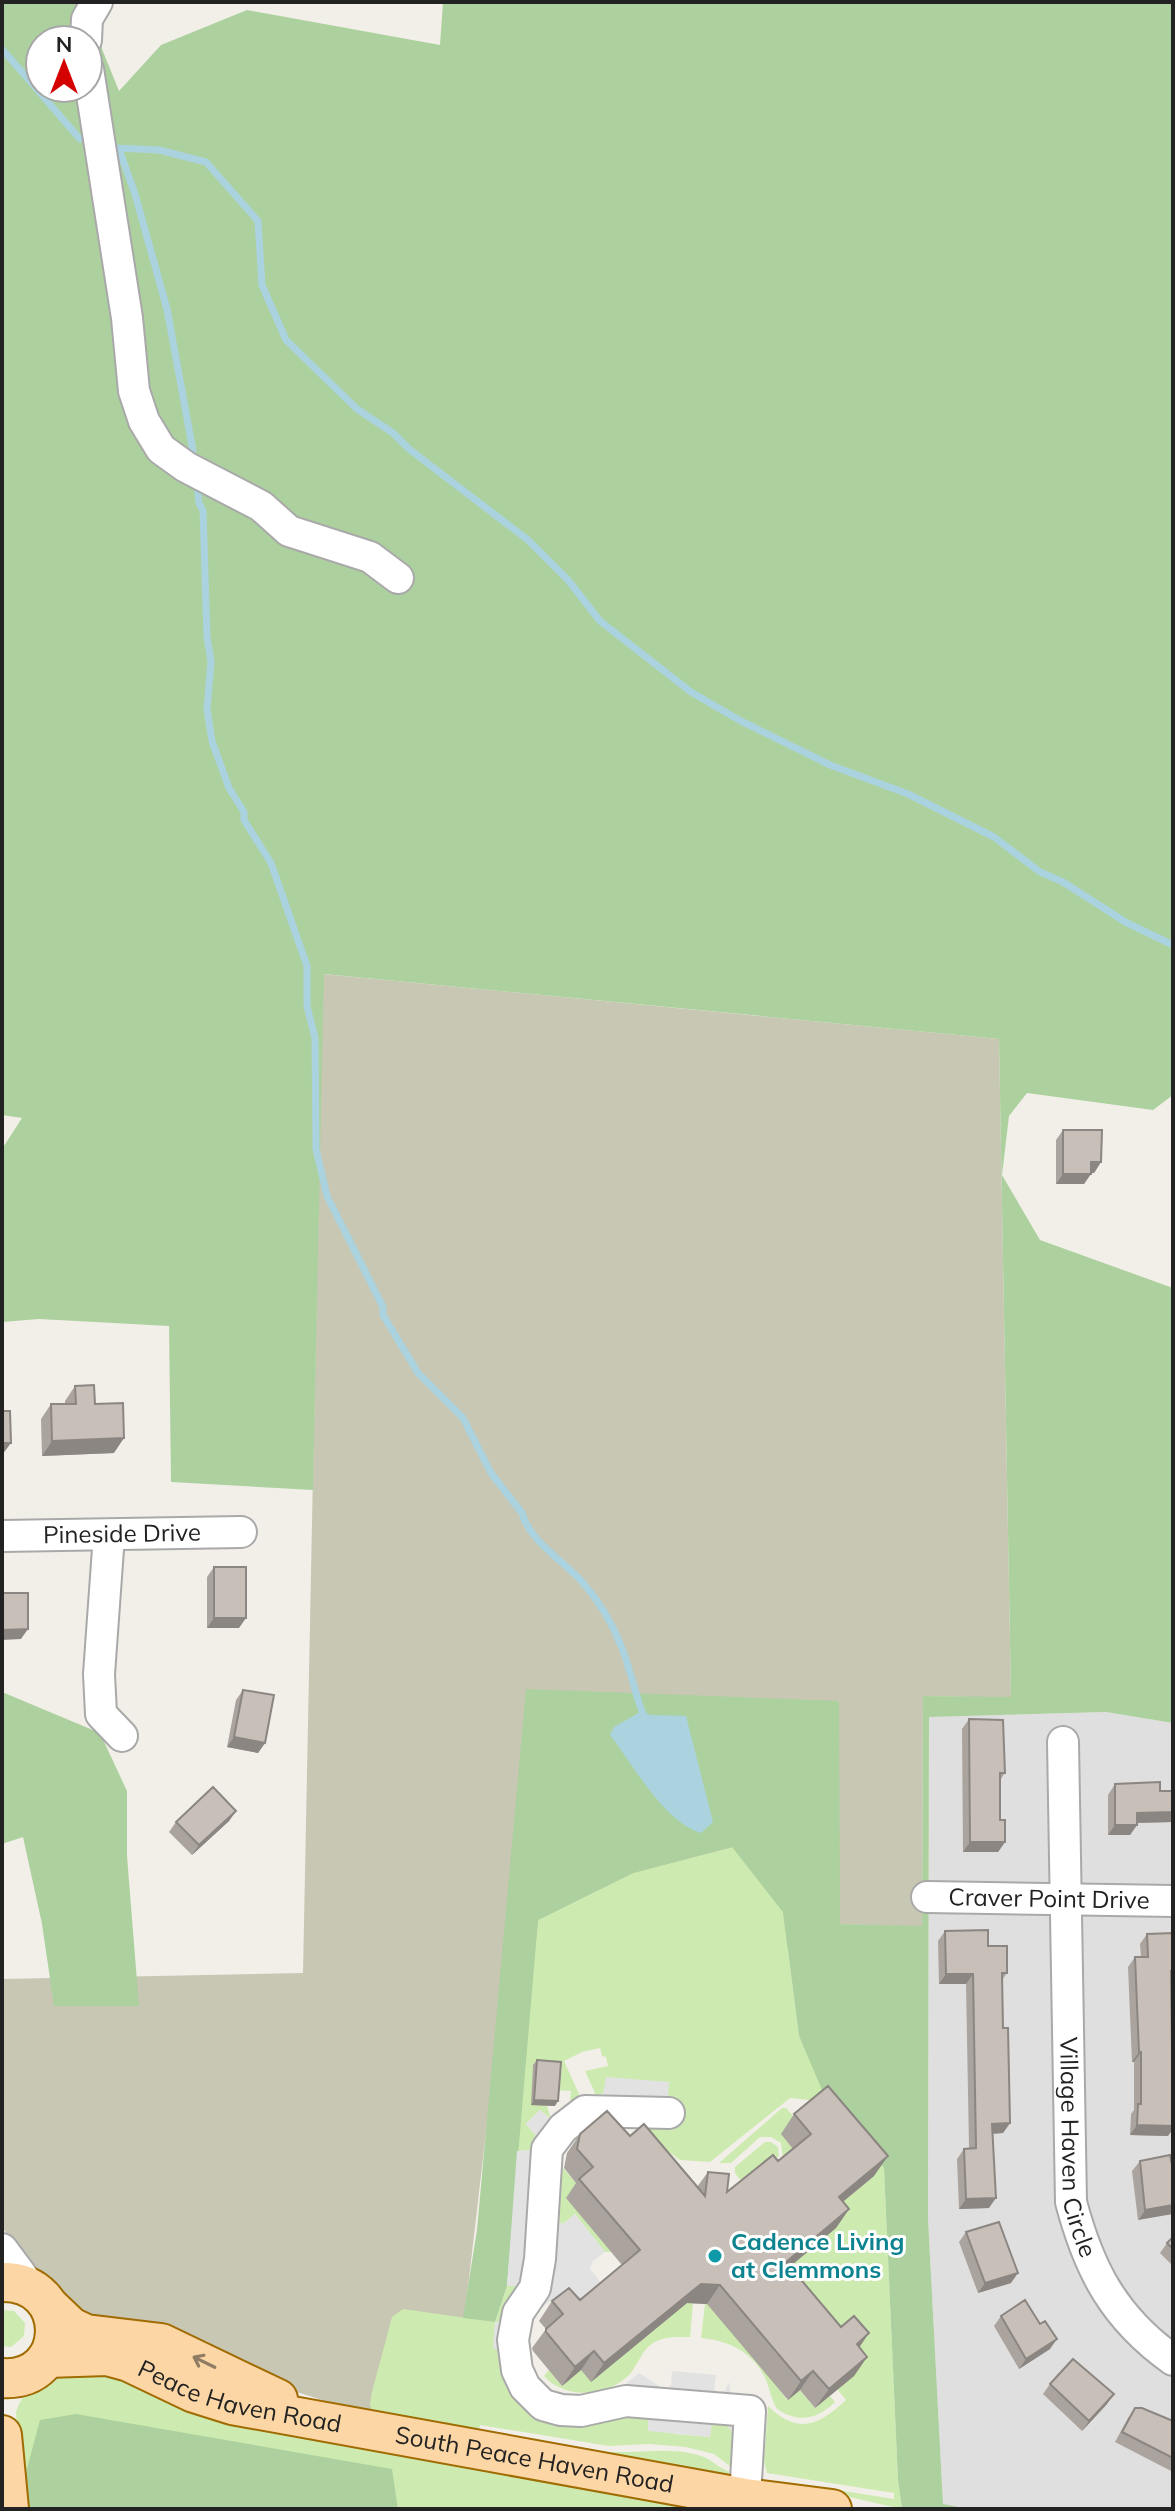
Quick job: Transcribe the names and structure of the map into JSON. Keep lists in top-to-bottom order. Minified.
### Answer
{"streets":{"main road":["Peace Haven Road","South Peace Haven Road"],"street":["Pineside Drive","Craver Point Drive","Village Haven Circle"]},"crossings":[["Craver Point Drive","Village Haven Circle"],["Peace Haven Road","South Peace Haven Road"]],"places":["Cadence Living at Clemmons"],"north":"top"}
